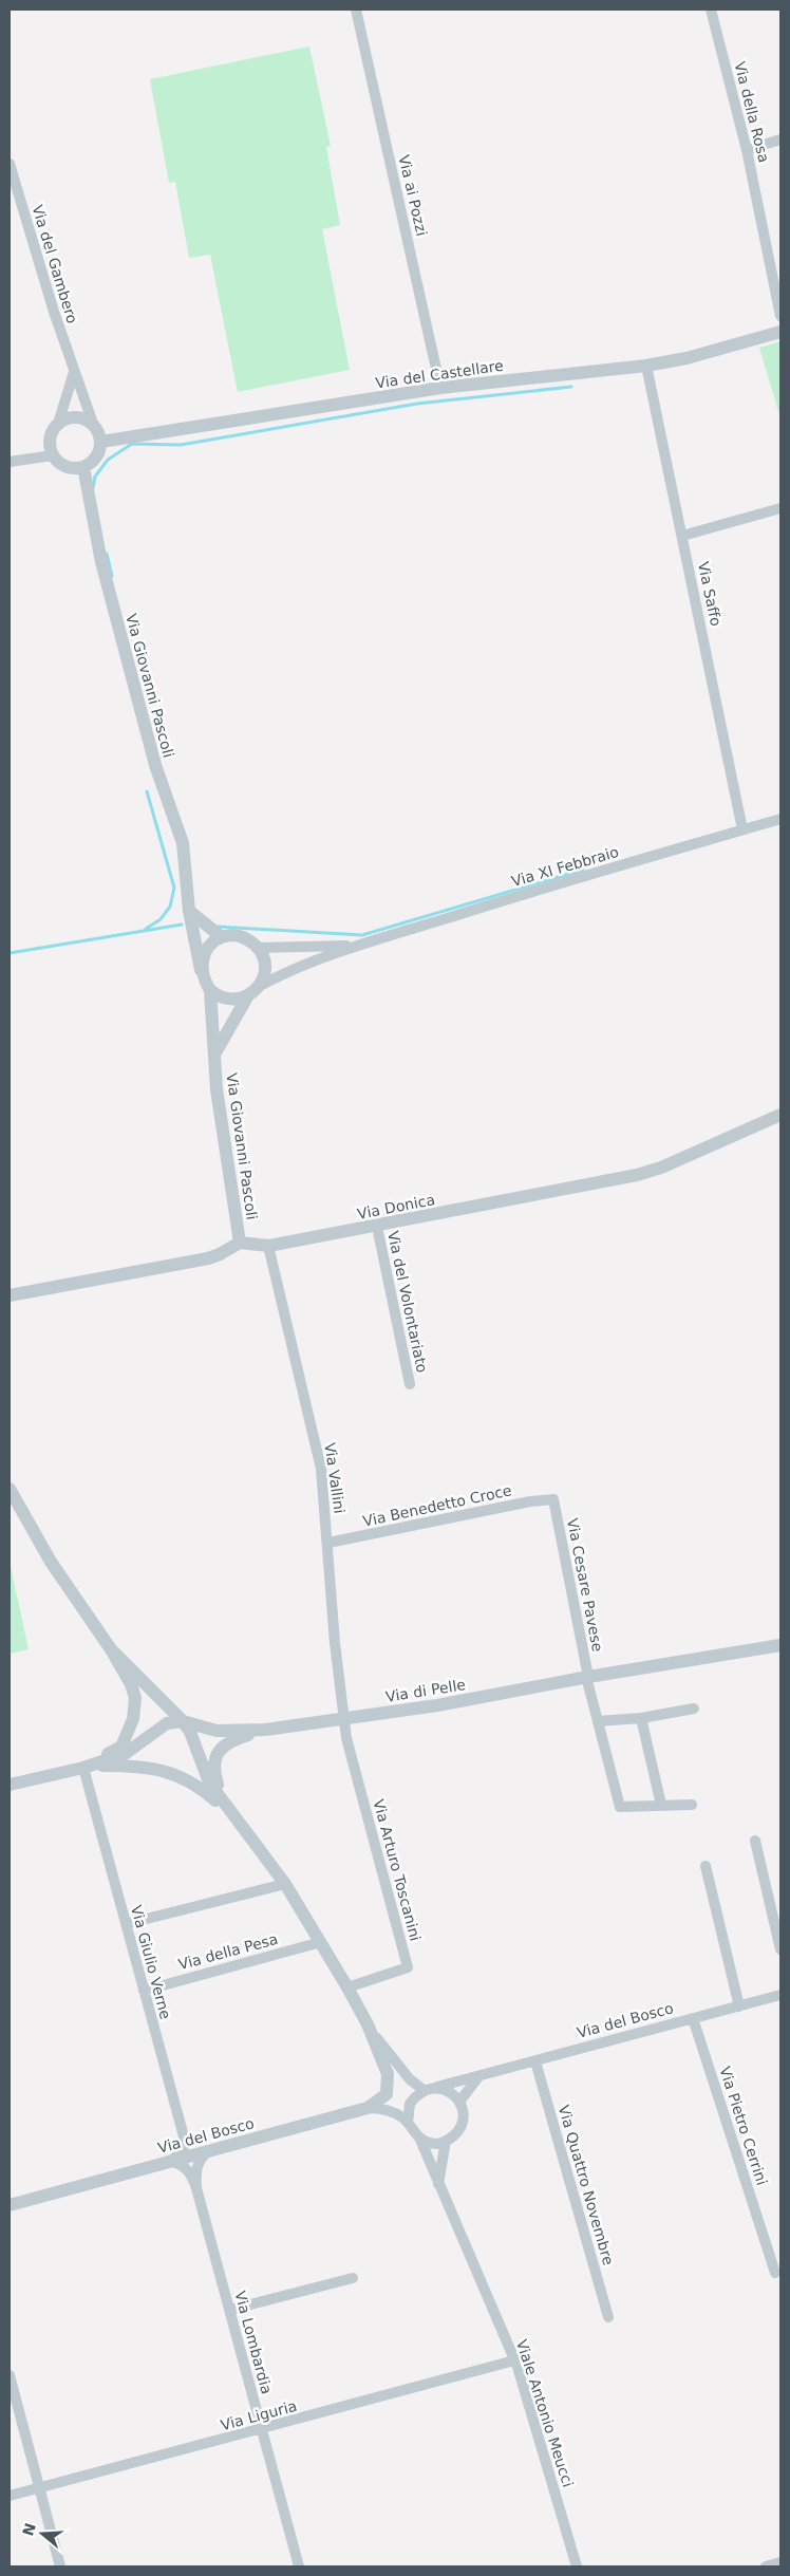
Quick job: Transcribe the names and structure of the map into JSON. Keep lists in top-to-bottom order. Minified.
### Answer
{"streets":{"street":["Via della Rosa","Via ai Pozzi","Via del Gambero","Via del Castellare","Via Saffo","Via Giovanni Pascoli","Via XI Febbraio","Via Donica","Via del Volontariato","Via Vallini","Via Benedetto Croce","Via Cesare Pavese","Via di Pelle","Via Arturo Toscanini","Via della Pesa","Via Giulio Verne","Via del Bosco","Via Pietro Cerrini","Via Quattro Novembre","Via Lombardia","Viale Antonio Meucci","Via Liguria"]},"crossings":[["Via ai Pozzi","Via del Castellare"],["Via del Gambero","Via del Castellare"],["Via del Gambero","Via Giovanni Pascoli"],["Via del Castellare","Via Saffo"],["Via del Castellare","Via Giovanni Pascoli"],["Via Saffo","Via XI Febbraio"],["Via Giovanni Pascoli","Via XI Febbraio"],["Via Giovanni Pascoli","Via Donica"],["Via Donica","Via del Volontariato"],["Via Donica","Via Vallini"],["Via Vallini","Via Benedetto Croce"],["Via Vallini","Via di Pelle"],["Via Vallini","Via Arturo Toscanini"],["Via Benedetto Croce","Via Cesare Pavese"],["Via Cesare Pavese","Via di Pelle"],["Via di Pelle","Via Arturo Toscanini"],["Via della Pesa","Via Giulio Verne"],["Via Giulio Verne","Via del Bosco"],["Via Giulio Verne","Via Lombardia"],["Via del Bosco","Via Pietro Cerrini"],["Via del Bosco","Via Quattro Novembre"],["Via del Bosco","Via Lombardia"],["Via del Bosco","Viale Antonio Meucci"],["Via Lombardia","Via Liguria"],["Viale Antonio Meucci","Via Liguria"]],"north":"left"}
